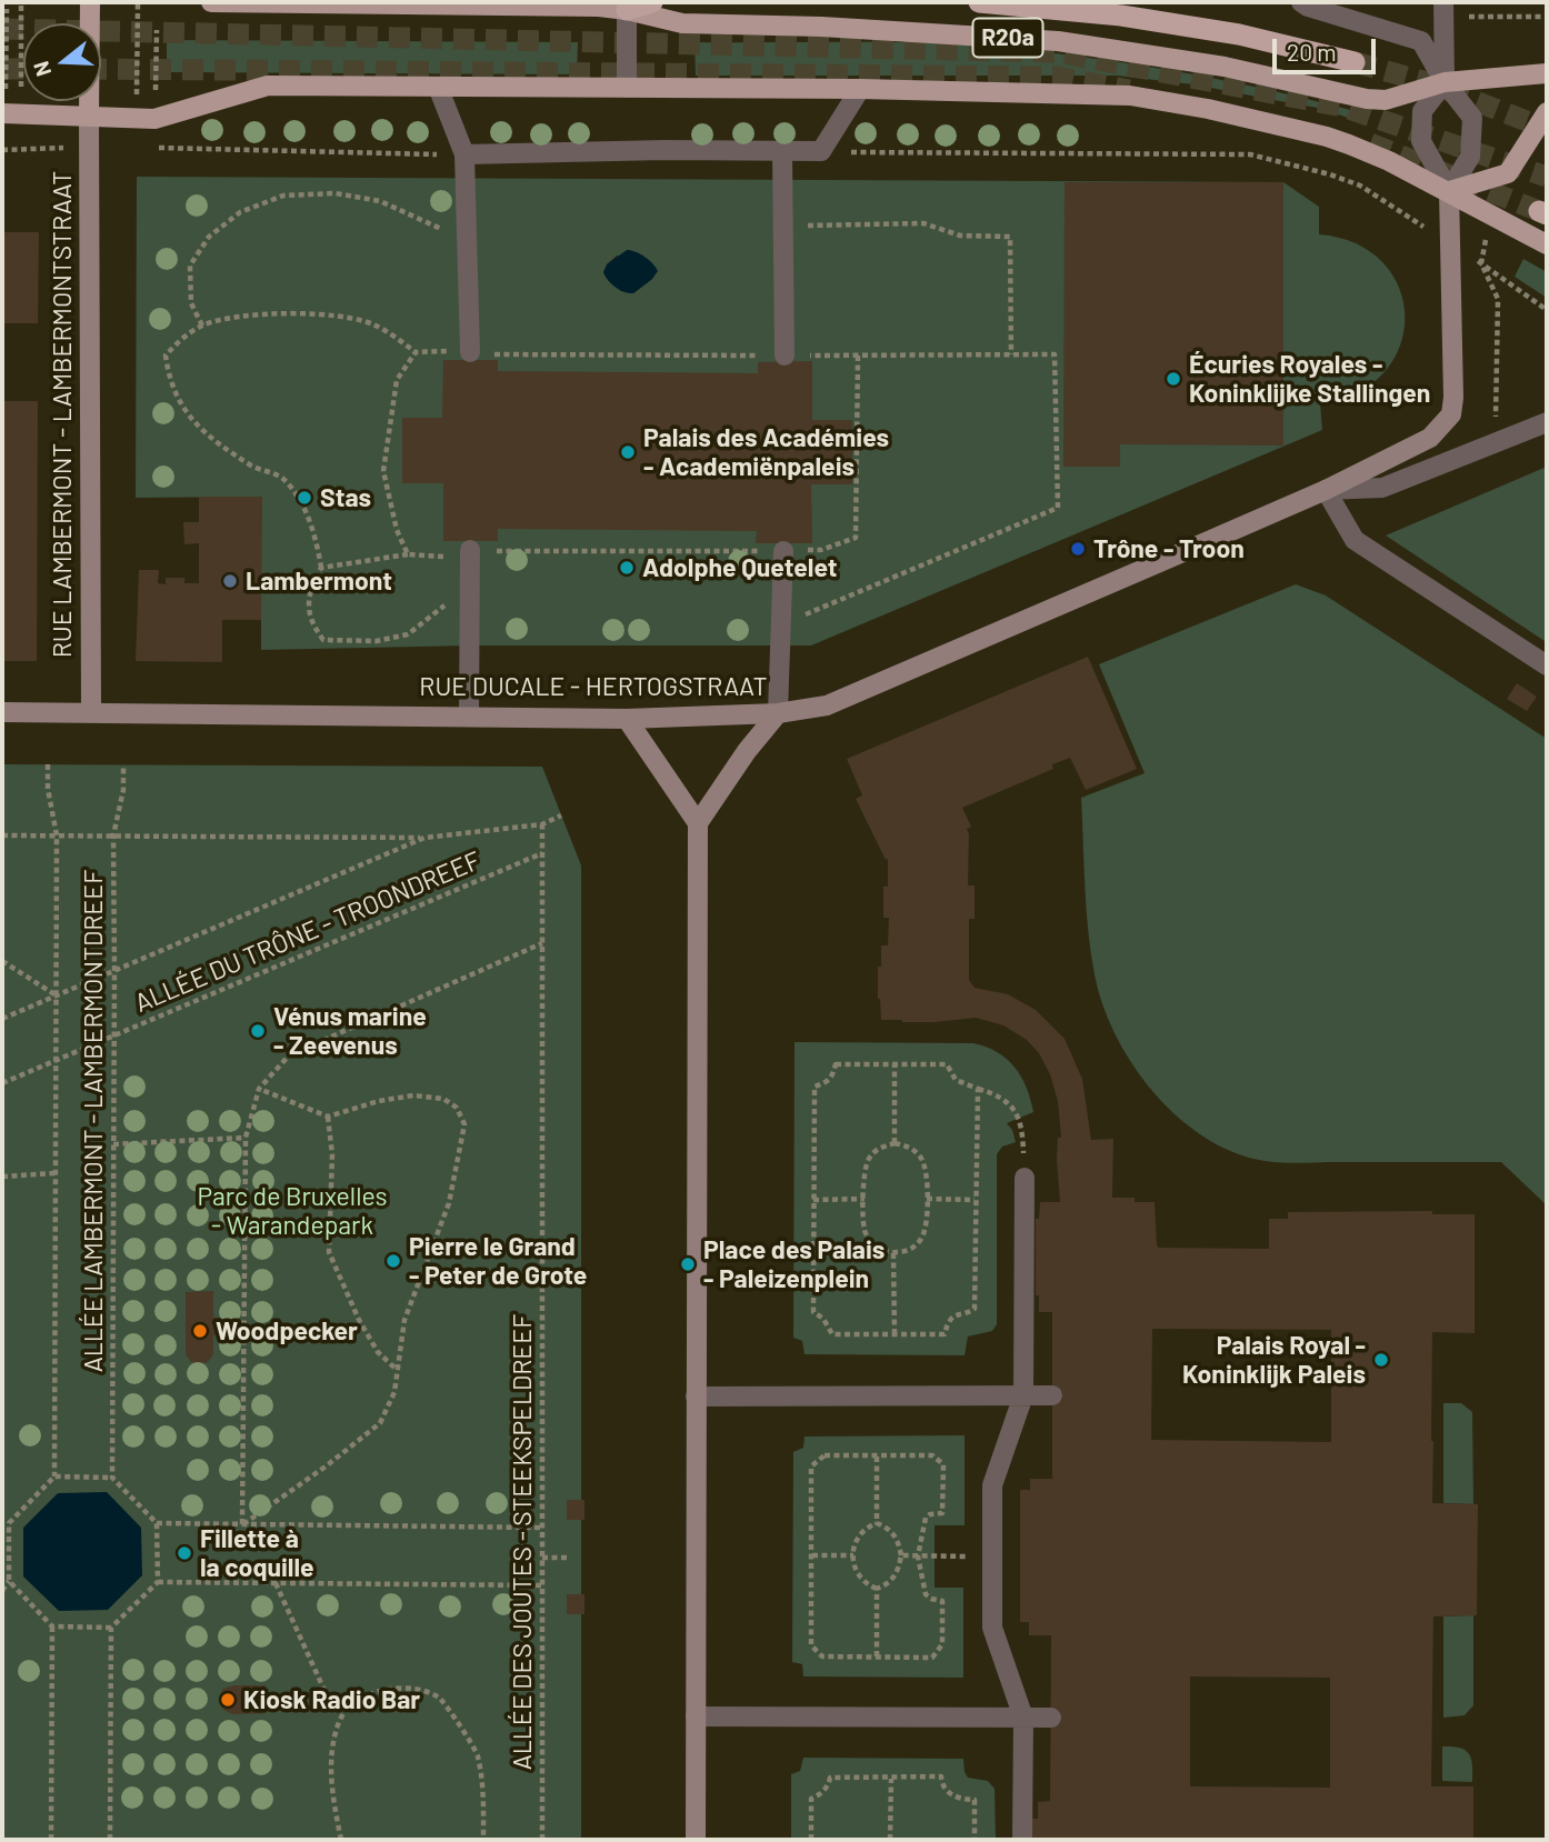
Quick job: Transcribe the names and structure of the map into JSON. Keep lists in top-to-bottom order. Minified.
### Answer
{"streets":{"main road":["R20a","RUE LAMBERMONT - LAMBERMONTSTRAAT","RUE DUCALE - HERTOGSTRAAT"],"path":["ALLÉE DU TRÔNE - TROONDREEF","ALLÉE LAMBERMONT - LAMBERMONTDREEF","ALLÉE DES JOUTES - STEEKSPELDREEF"]},"crossings":[["R20a","RUE LAMBERMONT - LAMBERMONTSTRAAT"],["R20a","RUE DUCALE - HERTOGSTRAAT"],["RUE LAMBERMONT - LAMBERMONTSTRAAT","RUE DUCALE - HERTOGSTRAAT"],["ALLÉE DU TRÔNE - TROONDREEF","ALLÉE LAMBERMONT - LAMBERMONTDREEF"],["ALLÉE DU TRÔNE - TROONDREEF","ALLÉE DES JOUTES - STEEKSPELDREEF"]],"parks":["Parc de Bruxelles - Warandepark"],"places":["Écuries Royales - Koninklijke Stallingen","Palais des Académies - Academiënpaleis","Stas","Trône - Troon","Adolphe Quetelet","Lambermont","Vénus marine - Zeevenus","Pierre le Grand - Peter de Grote","Place des Palais - Paleizenplein","Woodpecker","Palais Royal - Koninklijk Paleis","Fillette à la coquille","Kiosk Radio Bar"],"scale_bar":"20 m","north":"left"}
